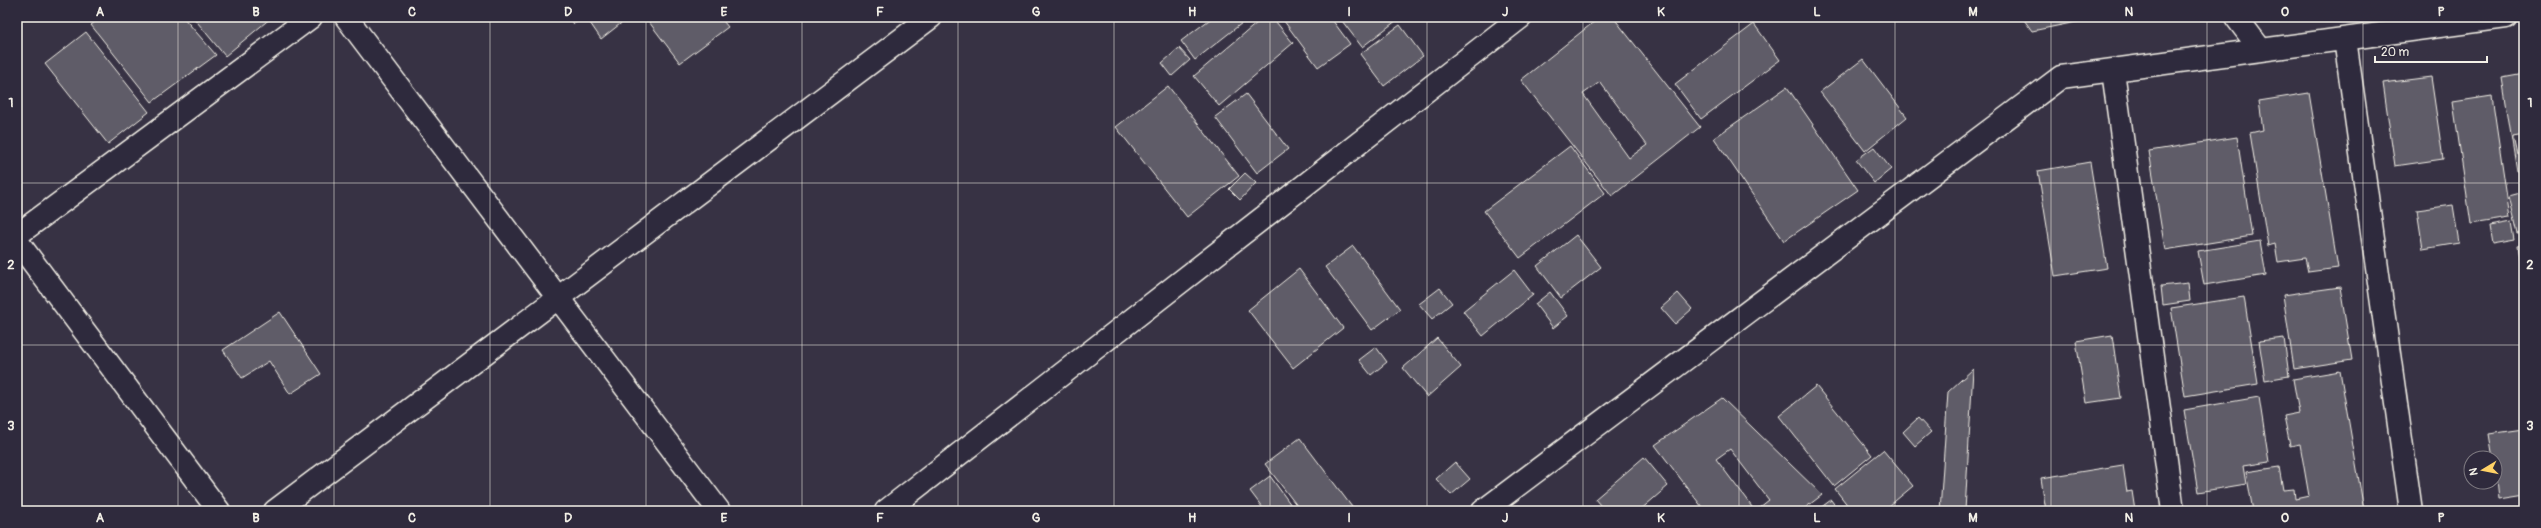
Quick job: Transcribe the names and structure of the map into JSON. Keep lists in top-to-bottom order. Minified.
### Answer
{"scale_bar":"20 m","north":"left","grid":{"columns":["A","B","C","D","E","F","G","H","I","J","K","L","M","N","O","P"],"rows":["1","2","3"]}}
